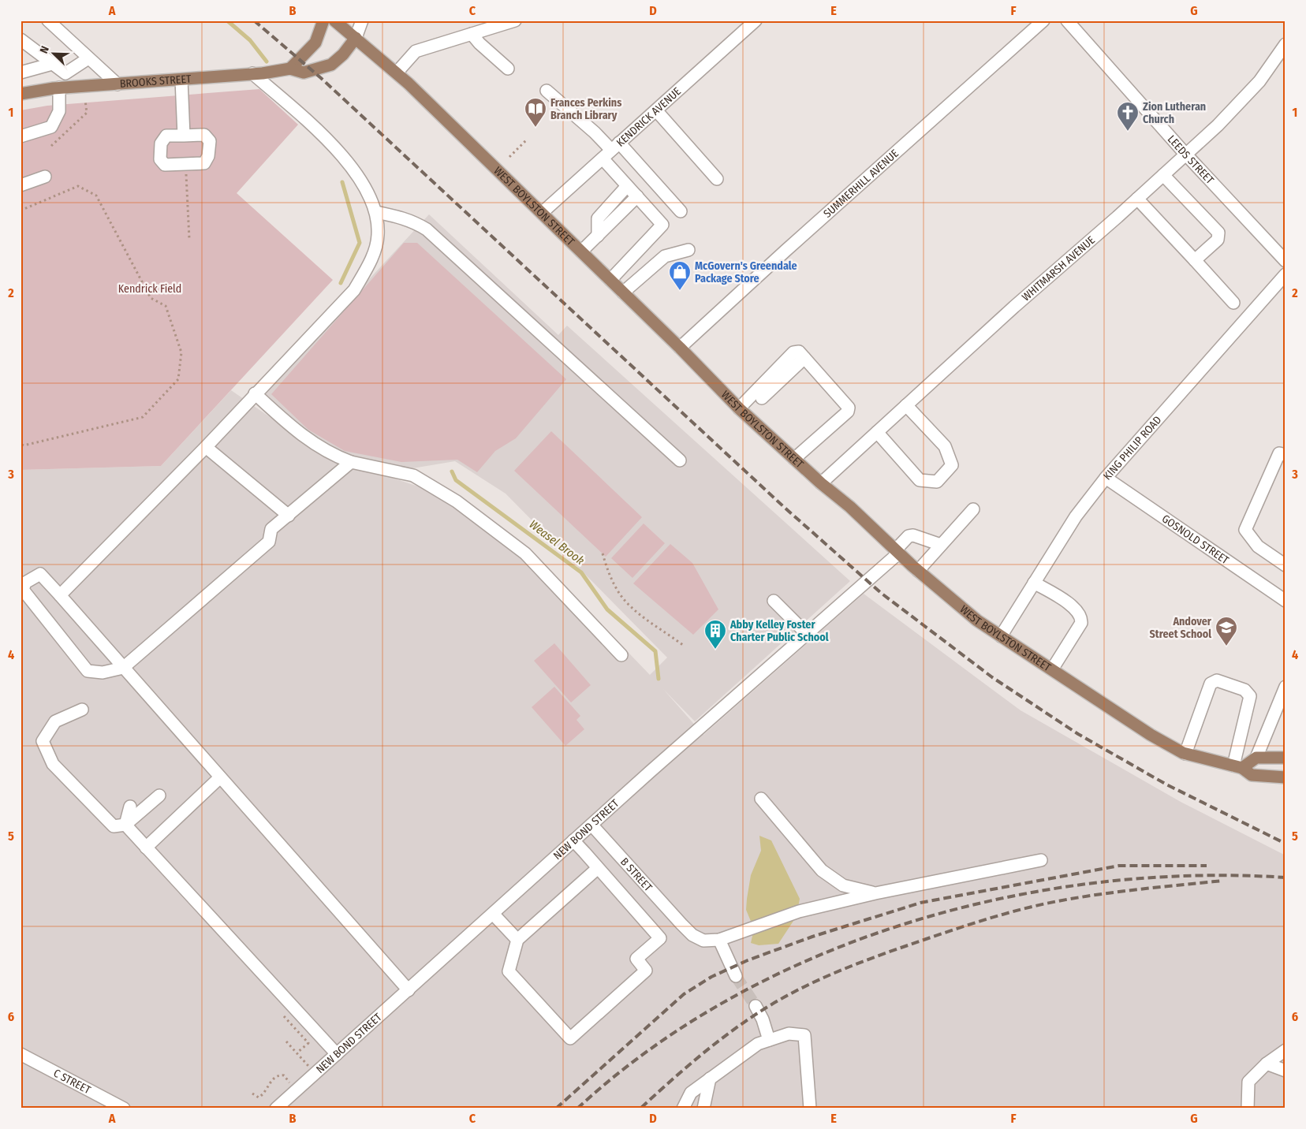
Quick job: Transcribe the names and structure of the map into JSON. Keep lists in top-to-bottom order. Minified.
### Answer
{"streets":{"main road":["BROOKS STREET","WEST BOYLSTON STREET"],"street":["KENDRICK AVENUE","LEEDS STREET","SUMMERHILL AVENUE","WHITMARSH AVENUE","KING PHILIP ROAD","GOSNOLD STREET","NEW BOND STREET","B STREET","C STREET"]},"crossings":[["BROOKS STREET","WEST BOYLSTON STREET"],["KENDRICK AVENUE","WEST BOYLSTON STREET"],["LEEDS STREET","WHITMARSH AVENUE"],["SUMMERHILL AVENUE","WEST BOYLSTON STREET"],["WEST BOYLSTON STREET","WHITMARSH AVENUE"],["WEST BOYLSTON STREET","KING PHILIP ROAD"],["WEST BOYLSTON STREET","NEW BOND STREET"],["KING PHILIP ROAD","GOSNOLD STREET"],["NEW BOND STREET","B STREET"]],"water":["Weasel Brook"],"parks":["Kendrick Field"],"places":{"library":["Frances Perkins Branch Library"],"church":["Zion Lutheran Church"],"shop":["McGovern's Greendale Package Store"],"school or university":["Andover Street School"],"building":["Abby Kelley Foster Charter Public School"]},"north":"top left","grid":{"columns":["A","B","C","D","E","F","G"],"rows":["1","2","3","4","5","6"]}}
